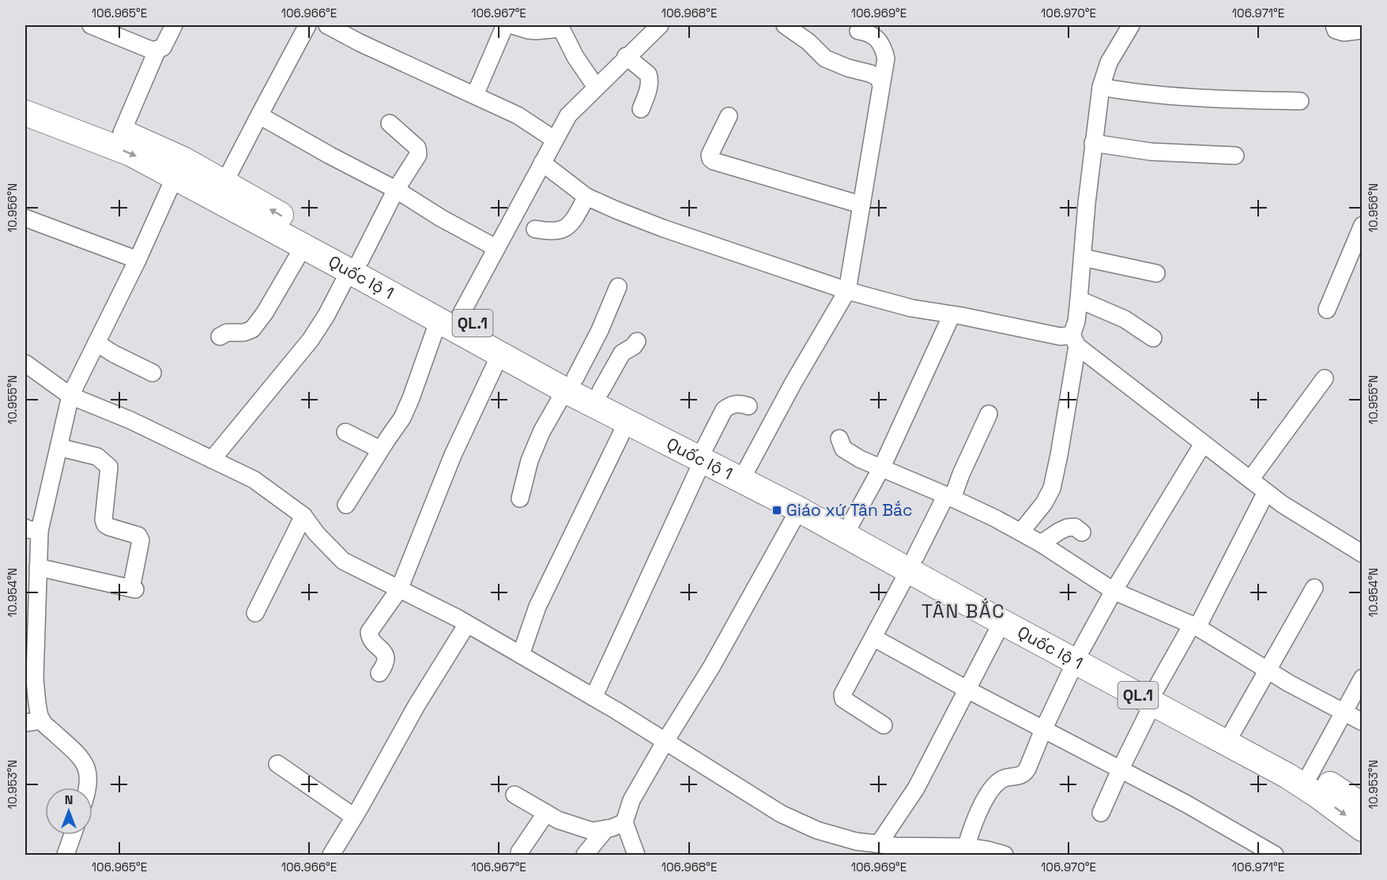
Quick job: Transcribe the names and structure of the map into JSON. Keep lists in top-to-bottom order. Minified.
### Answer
{"streets":{"highway":["Quốc lộ 1","QL.1"]},"districts":["TÂN BẮC"],"places":{"transit":["Giáo xứ Tân Bắc"]},"north":"top","coordinates":["106.965°E","106.966°E","106.967°E","106.968°E","106.969°E","106.970°E","106.971°E","10.956°N","10.955°N","10.954°N","10.953°N"]}
